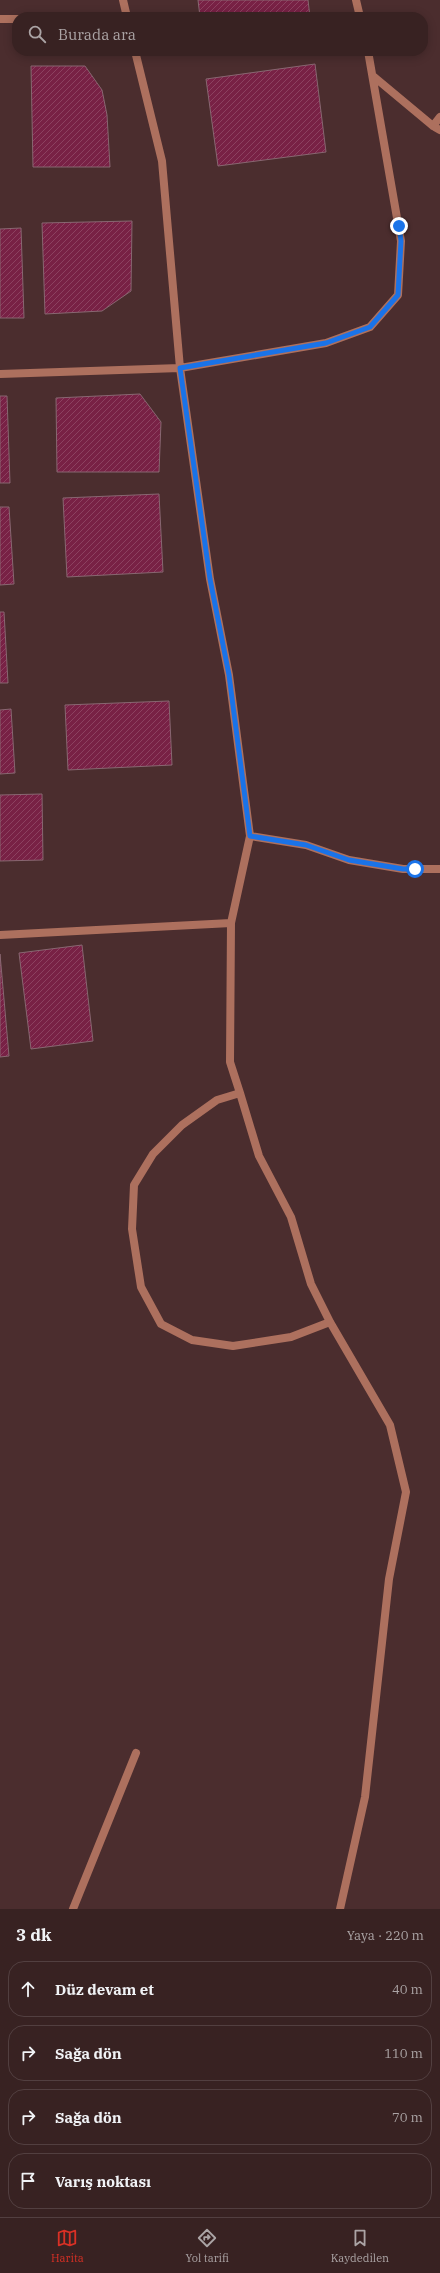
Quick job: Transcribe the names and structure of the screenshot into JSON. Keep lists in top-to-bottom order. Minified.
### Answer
{"page":{"search":"Burada ara","heading":["3 dk","Yaya · 220 m"],"list":[["Düz devam et","40 m"],["Sağa dön","110 m"],["Sağa dön","70 m"],"Varış noktası"],"nav":["Harita","Yol tarifi","Kaydedilen"]}}
